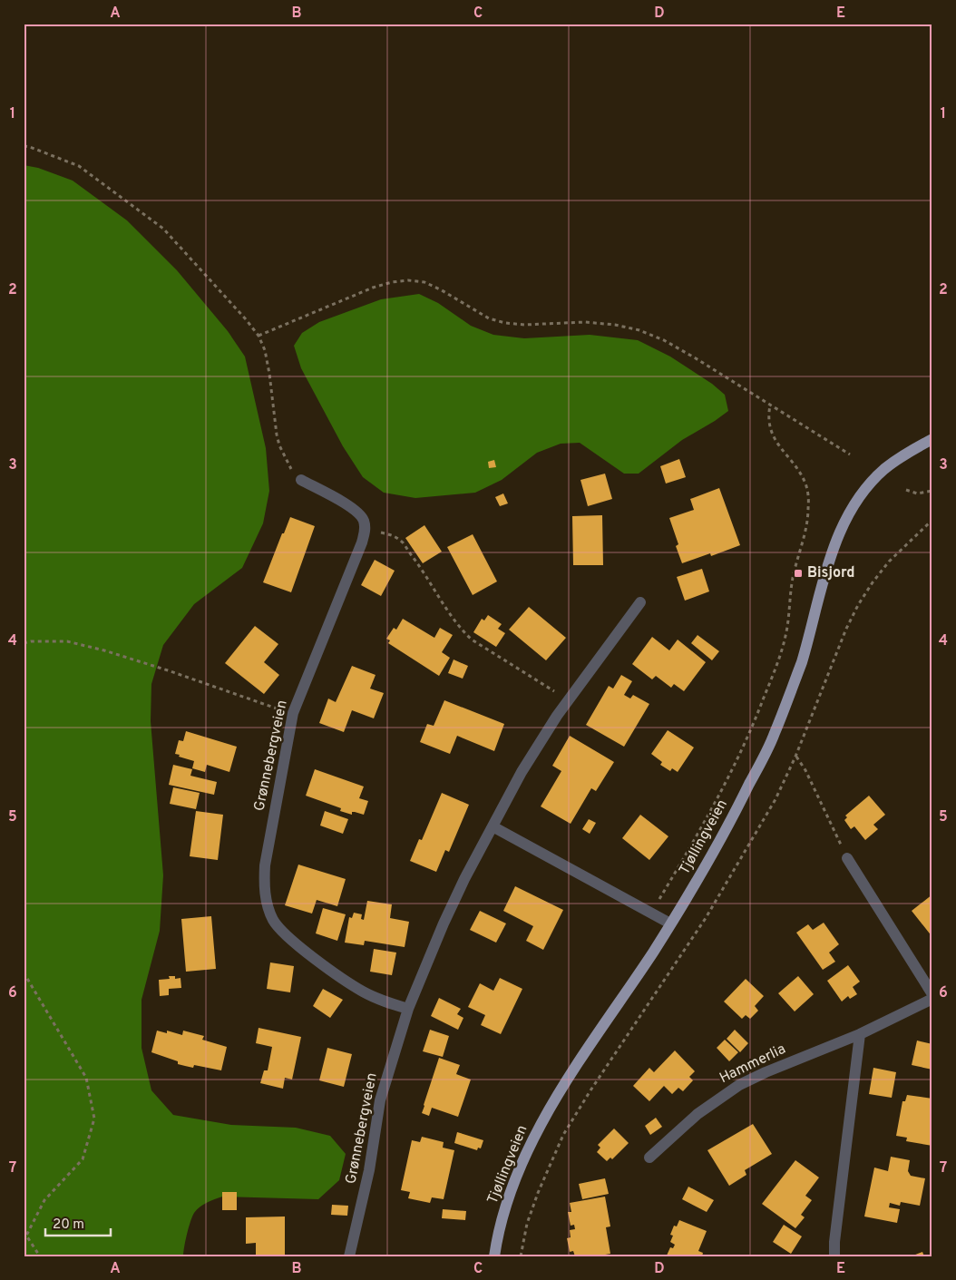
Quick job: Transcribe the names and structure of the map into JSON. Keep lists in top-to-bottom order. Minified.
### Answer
{"streets":{"main road":["Tjøllingveien"],"street":["Grønnebergveien","Hammerlia"]},"places":{"transit":["Bisjord"]},"scale_bar":"20 m","grid":{"columns":["A","B","C","D","E"],"rows":["1","2","3","4","5","6","7"]}}
